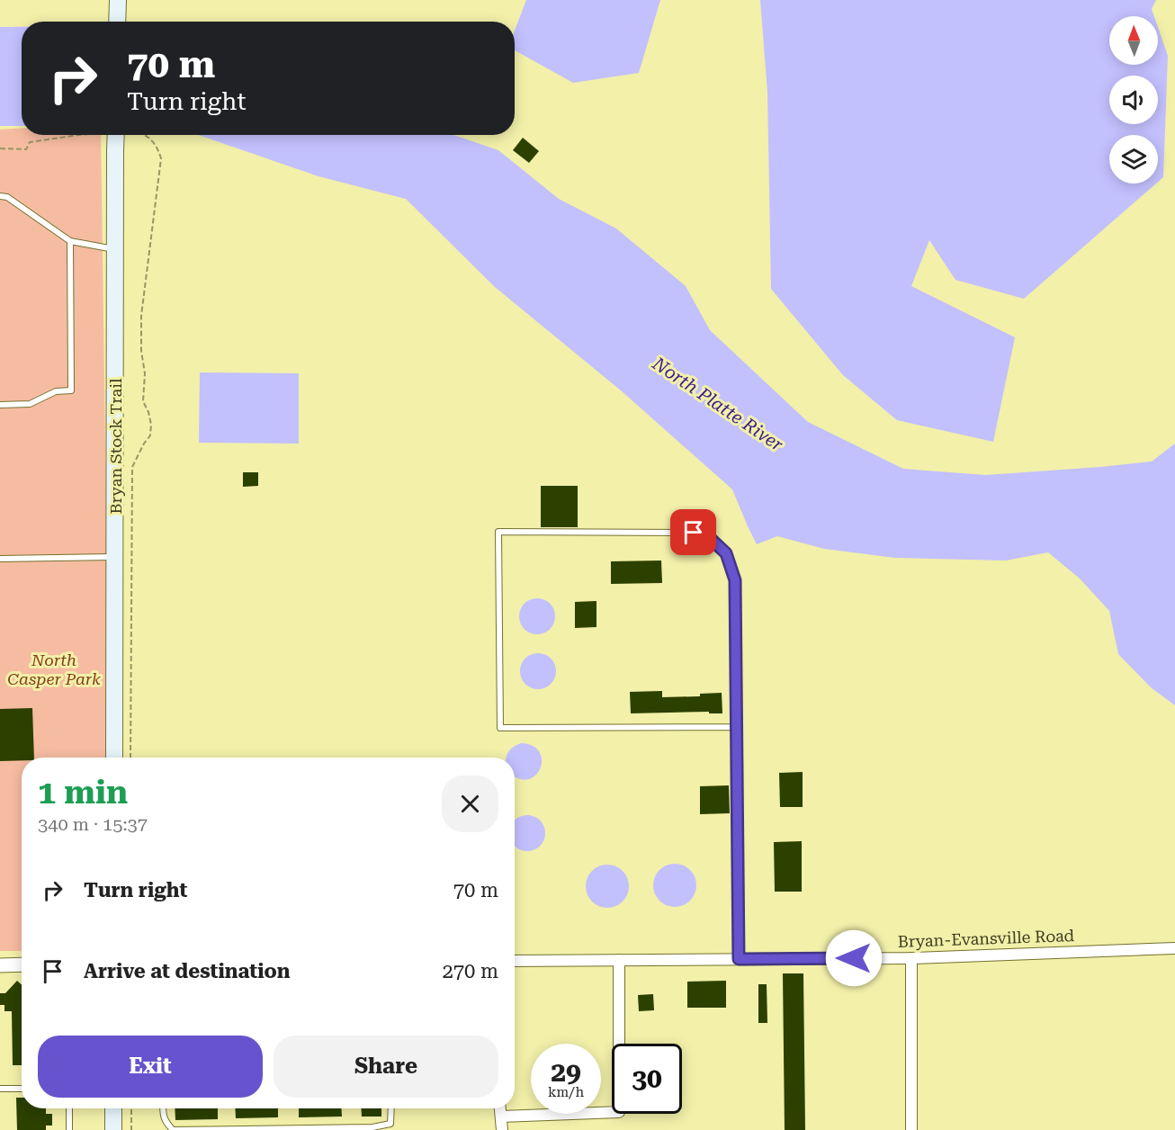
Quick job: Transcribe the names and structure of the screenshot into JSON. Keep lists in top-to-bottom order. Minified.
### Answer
{"streets":{"main road":["Bryan Stock Trail"],"street":["Bryan-Evansville Road"]},"water":["North Platte River"],"parks":["North Casper Park"],"north":"top","page":{"turn":["70 m","Turn right"],"heading":["1 min","340 m · 15:37"],"list":[{"name":"Turn right","value":"70 m"},{"name":"Arrive at destination","value":"270 m"}],"buttons":["Exit","Share"],"speed":"29 km/h","limit":"30"}}
